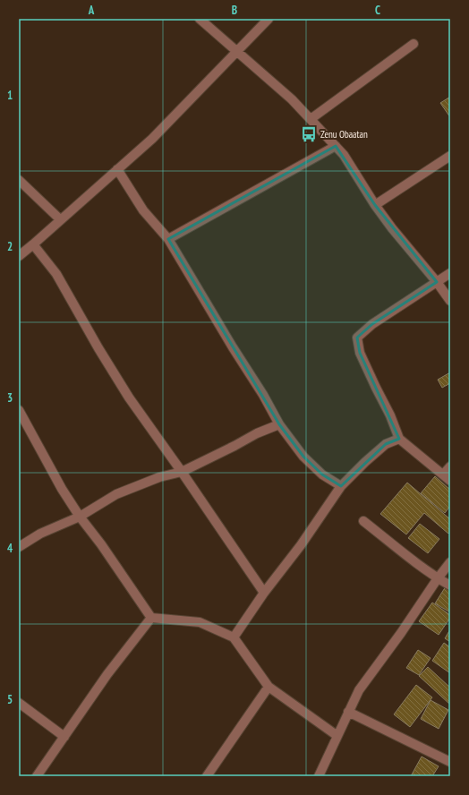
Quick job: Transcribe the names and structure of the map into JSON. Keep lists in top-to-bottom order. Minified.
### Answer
{"places":{"bus stop":["Zenu Obaatan"]},"grid":{"columns":["A","B","C"],"rows":["1","2","3","4","5"]}}
